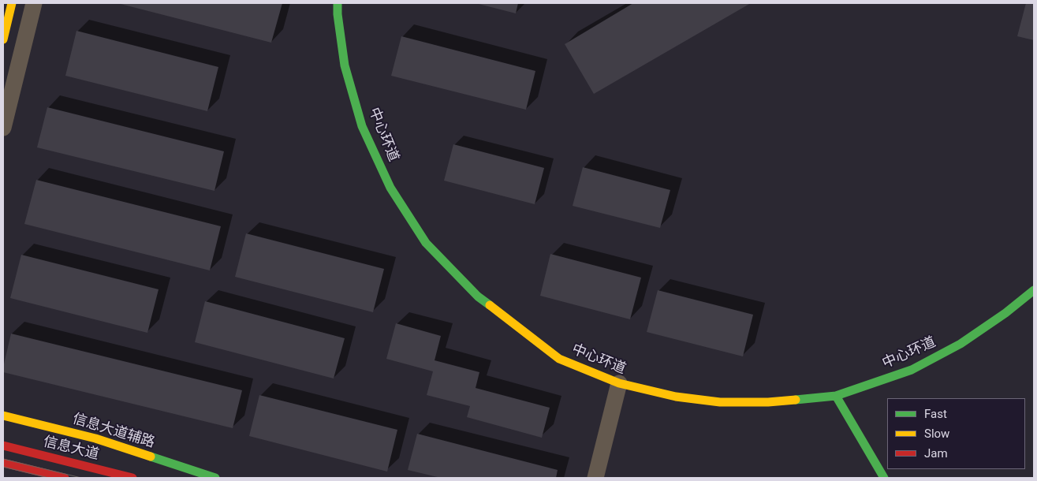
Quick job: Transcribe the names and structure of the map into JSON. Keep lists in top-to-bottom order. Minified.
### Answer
{"streets":{"street":["中心环道","信息大道辅路","信息大道"]},"legend":["Fast","Slow","Jam"]}
